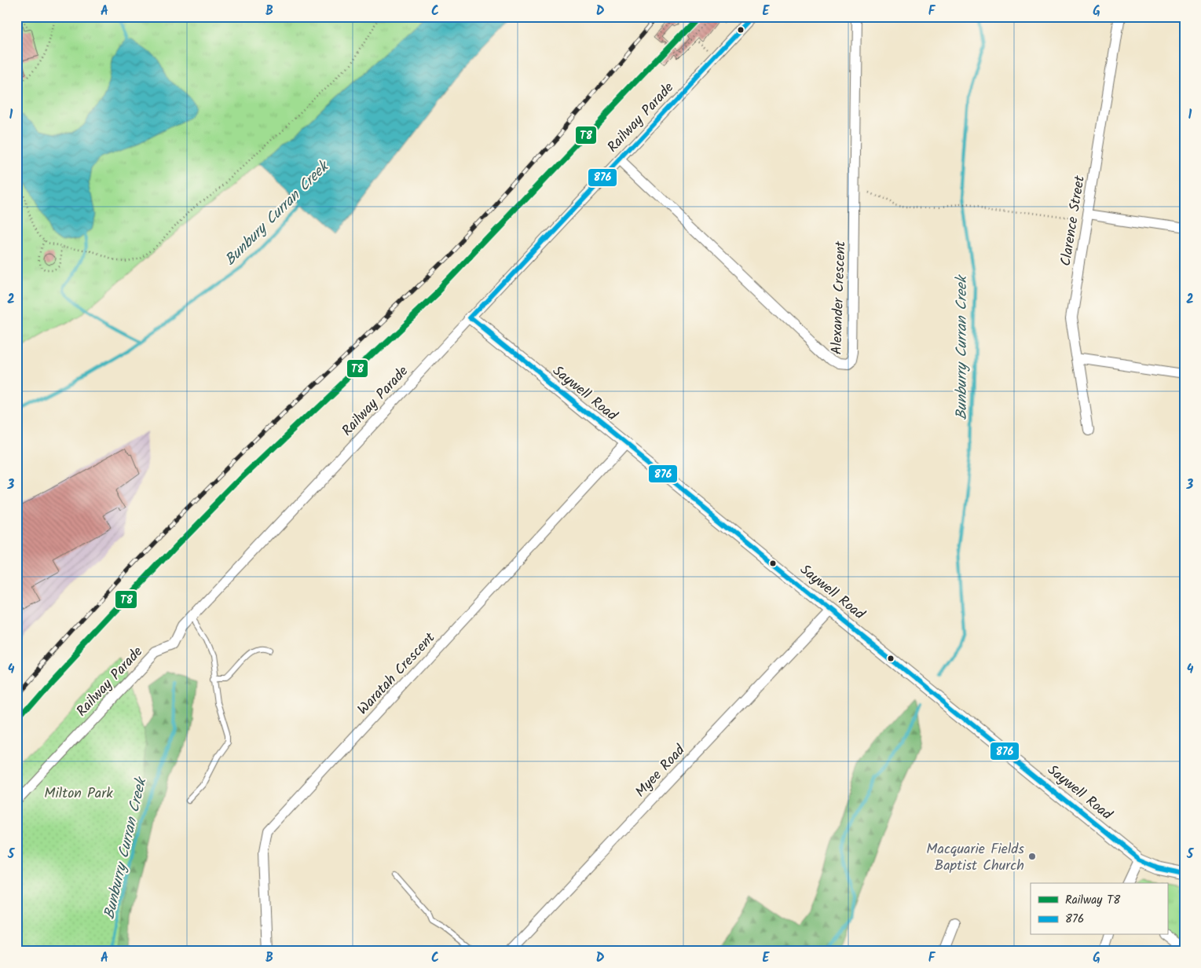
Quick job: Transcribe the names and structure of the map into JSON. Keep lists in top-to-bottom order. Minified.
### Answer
{"streets":{"street":["Railway Parade","Clarence Street","Alexander Crescent","Saywell Road","Waratah Crescent","Myee Road"]},"crossings":[["Railway Parade","Alexander Crescent"],["Railway Parade","Saywell Road"],["Saywell Road","Waratah Crescent"],["Saywell Road","Myee Road"]],"water":["Bunbury Curran Creek","Bunburry Curran Creek"],"parks":["Milton Park"],"places":["Macquarie Fields Baptist Church"],"lines":["rail line T8","transit line 876"],"legend":["Railway T8","876"],"grid":{"columns":["A","B","C","D","E","F","G"],"rows":["1","2","3","4","5"]}}
